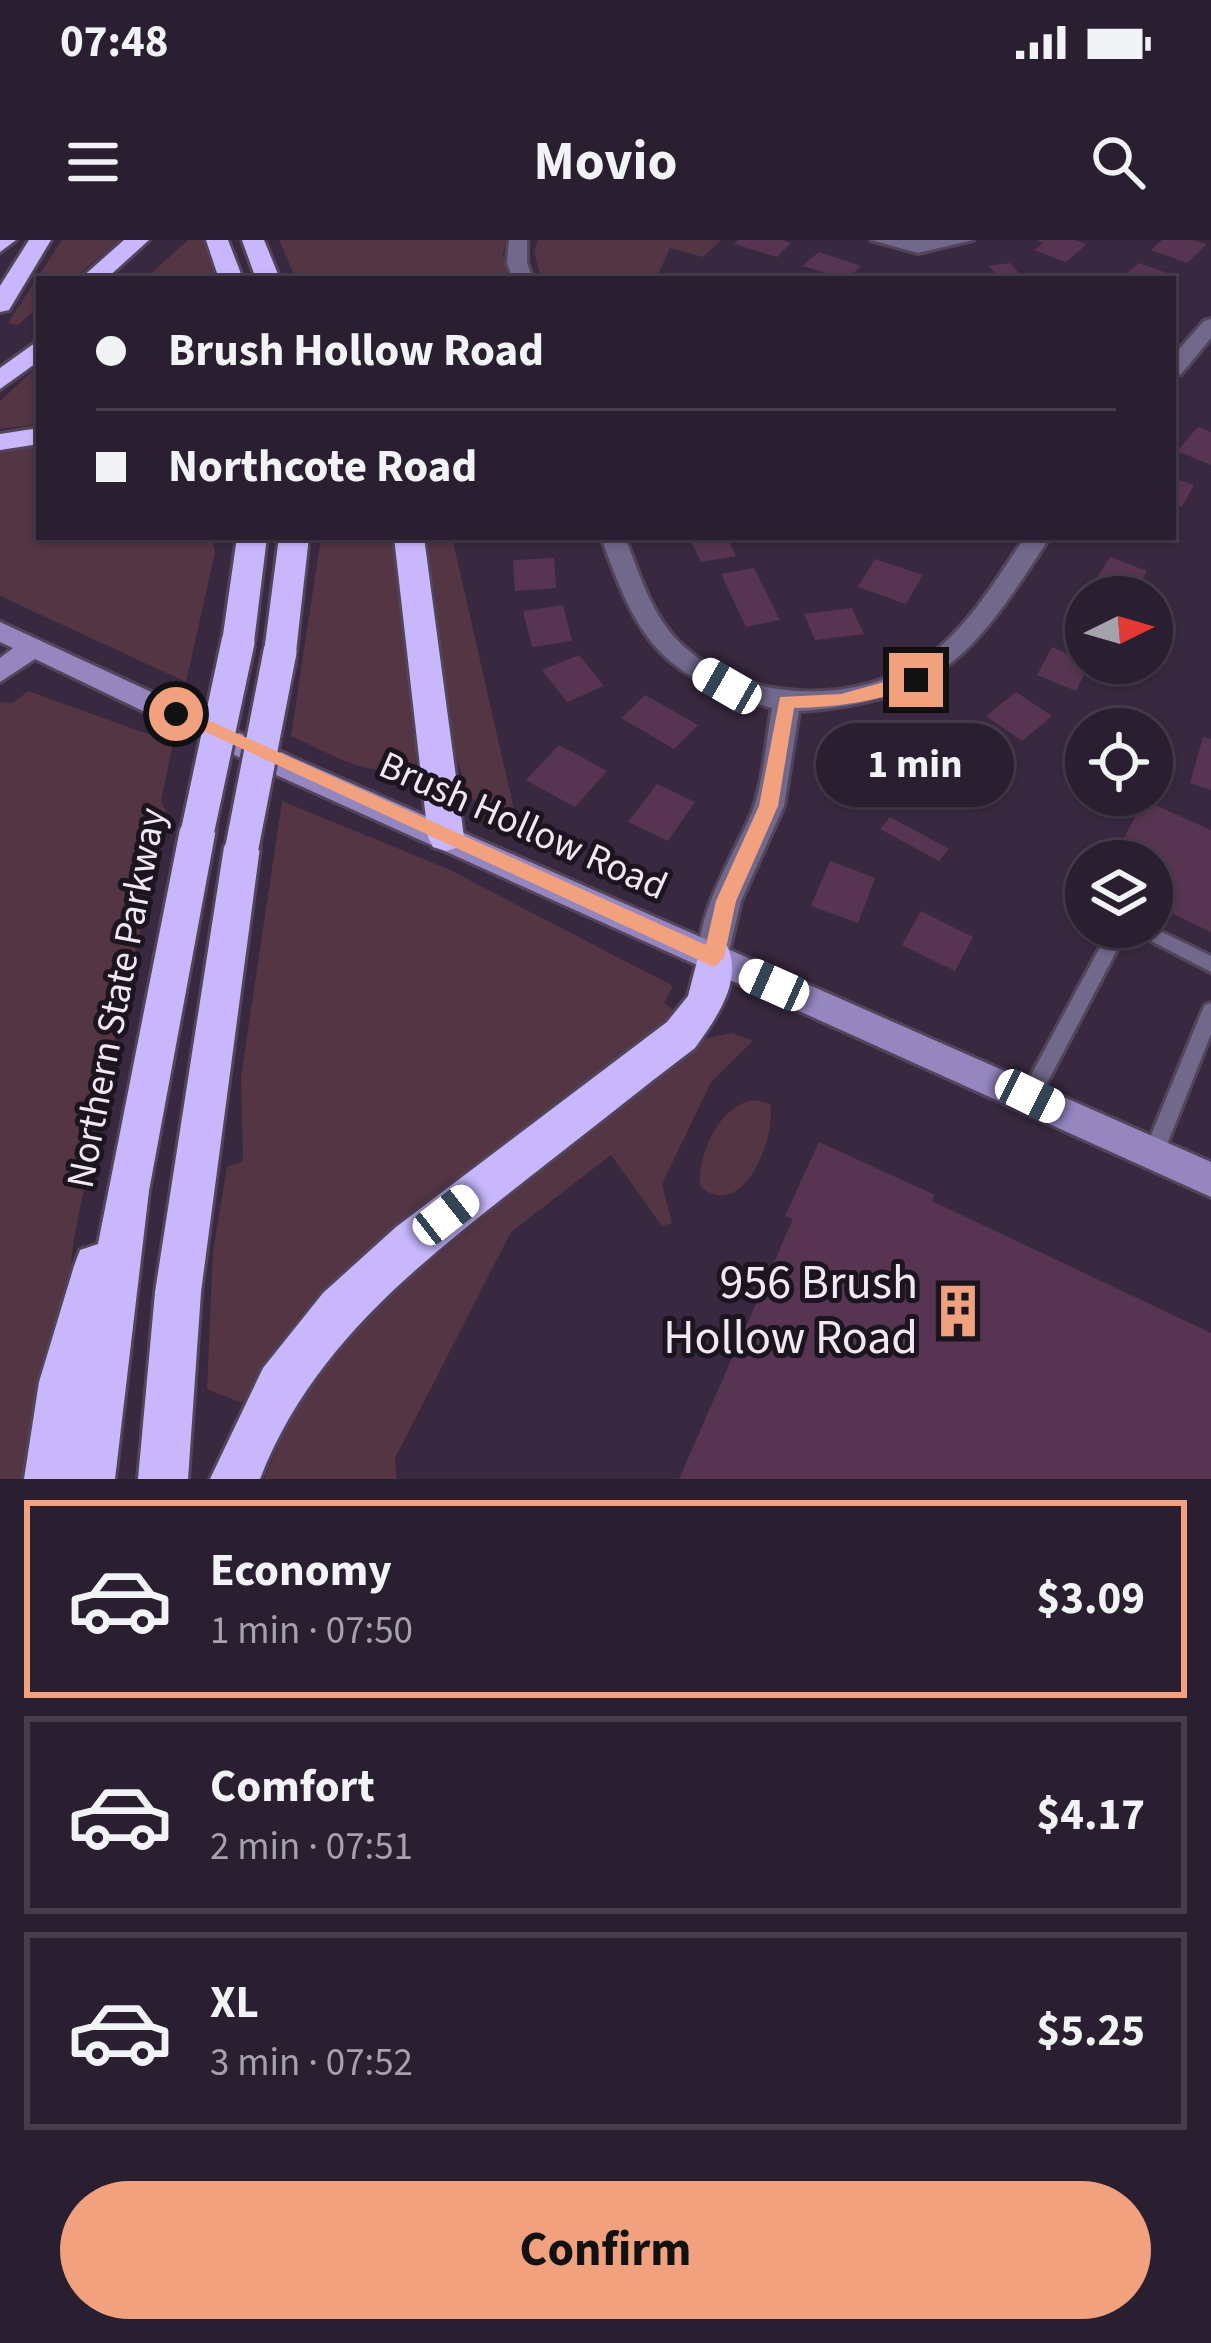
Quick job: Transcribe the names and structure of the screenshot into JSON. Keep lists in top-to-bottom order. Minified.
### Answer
{"streets":{"highway":["Northern State Parkway"],"main road":["Brush Hollow Road"]},"places":{"building":["956 Brush Hollow Road"]},"north":"right","page":{"status":"07:48","header":"Movio","banner":["Brush Hollow Road","Northcote Road"],"bubble":"1 min","list":[{"name":"Economy","note":"1 min · 07:50","value":"$3.09"},{"name":"Comfort","note":"2 min · 07:51","value":"$4.17"},{"name":"XL","note":"3 min · 07:52","value":"$5.25"}],"buttons":"Confirm"}}
